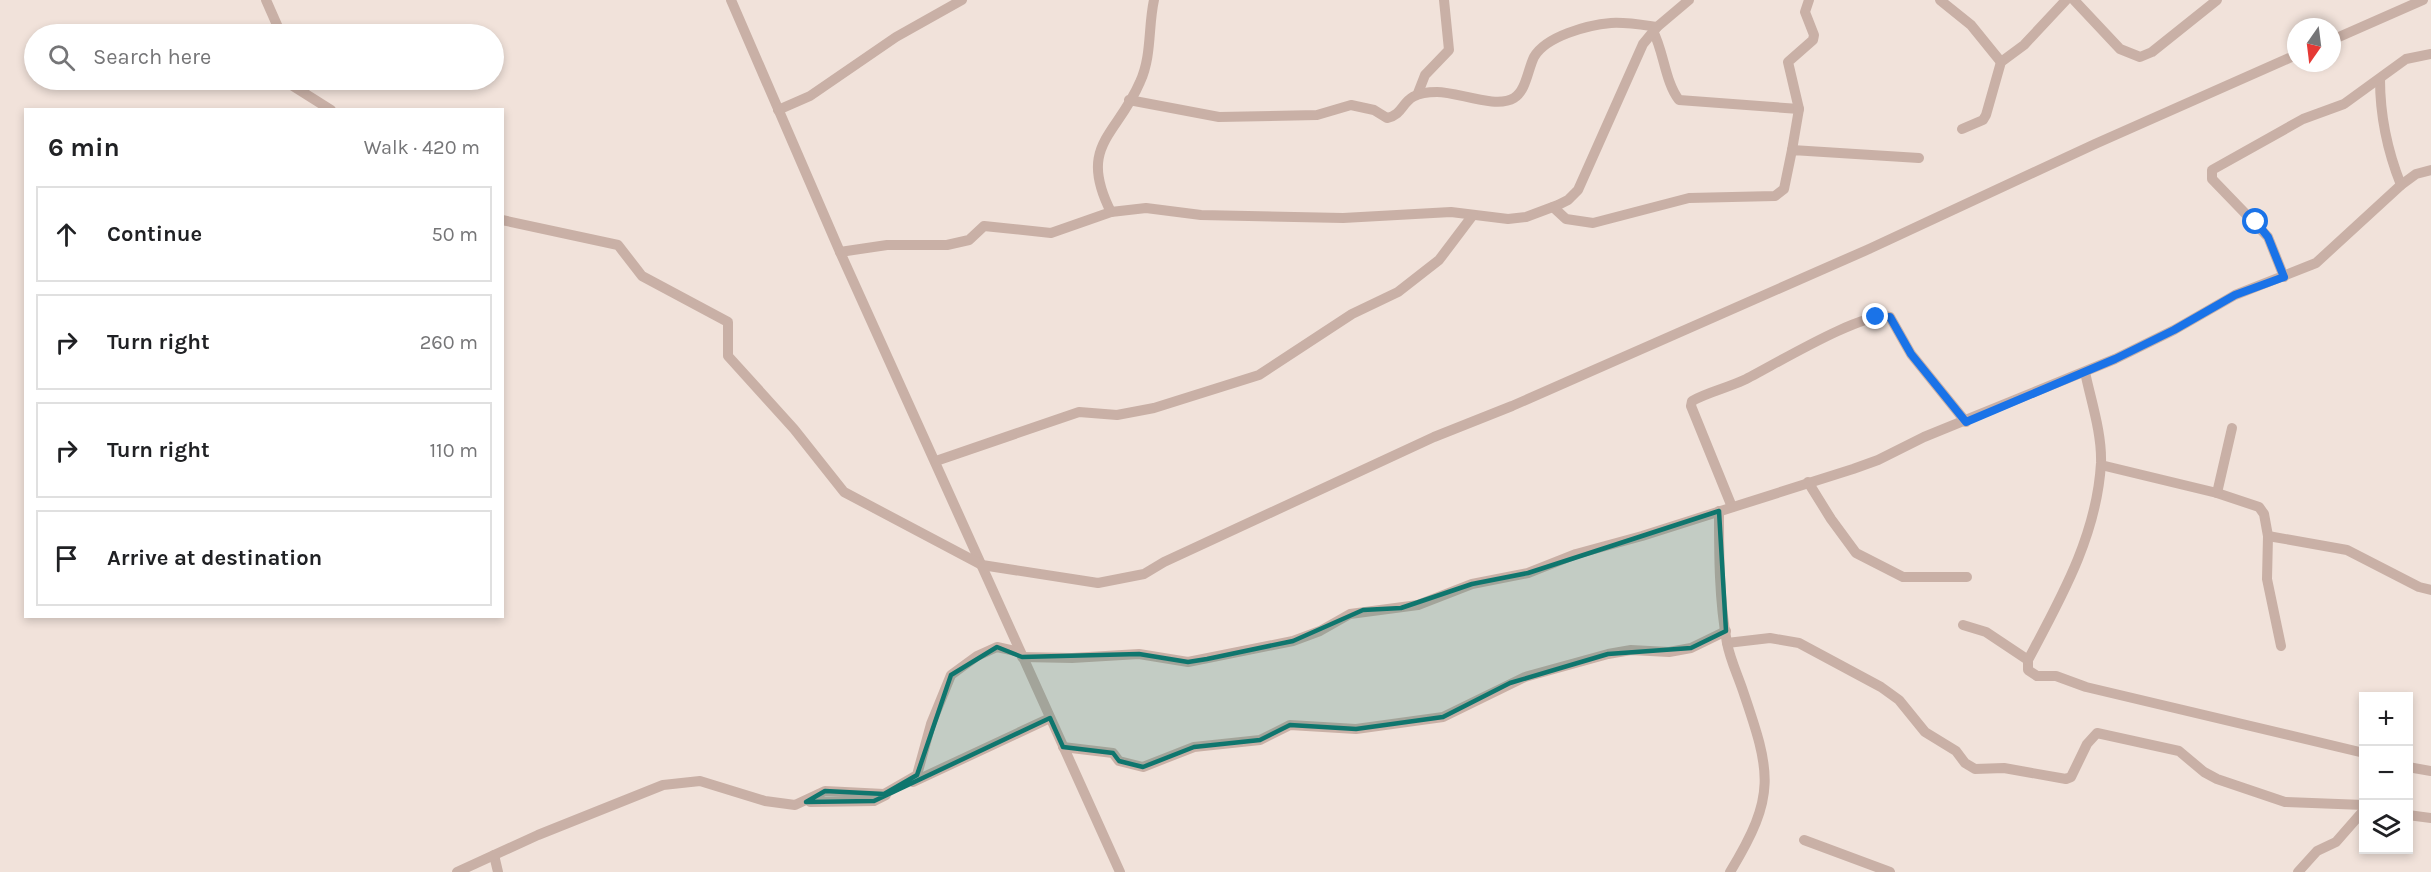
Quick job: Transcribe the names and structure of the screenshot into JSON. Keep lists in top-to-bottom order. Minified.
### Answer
{"north":"bottom","page":{"search":"Search here","heading":["6 min","Walk · 420 m"],"list":[["Continue","50 m"],["Turn right","260 m"],["Turn right","110 m"],"Arrive at destination"],"map_buttons":["+","−"]}}
